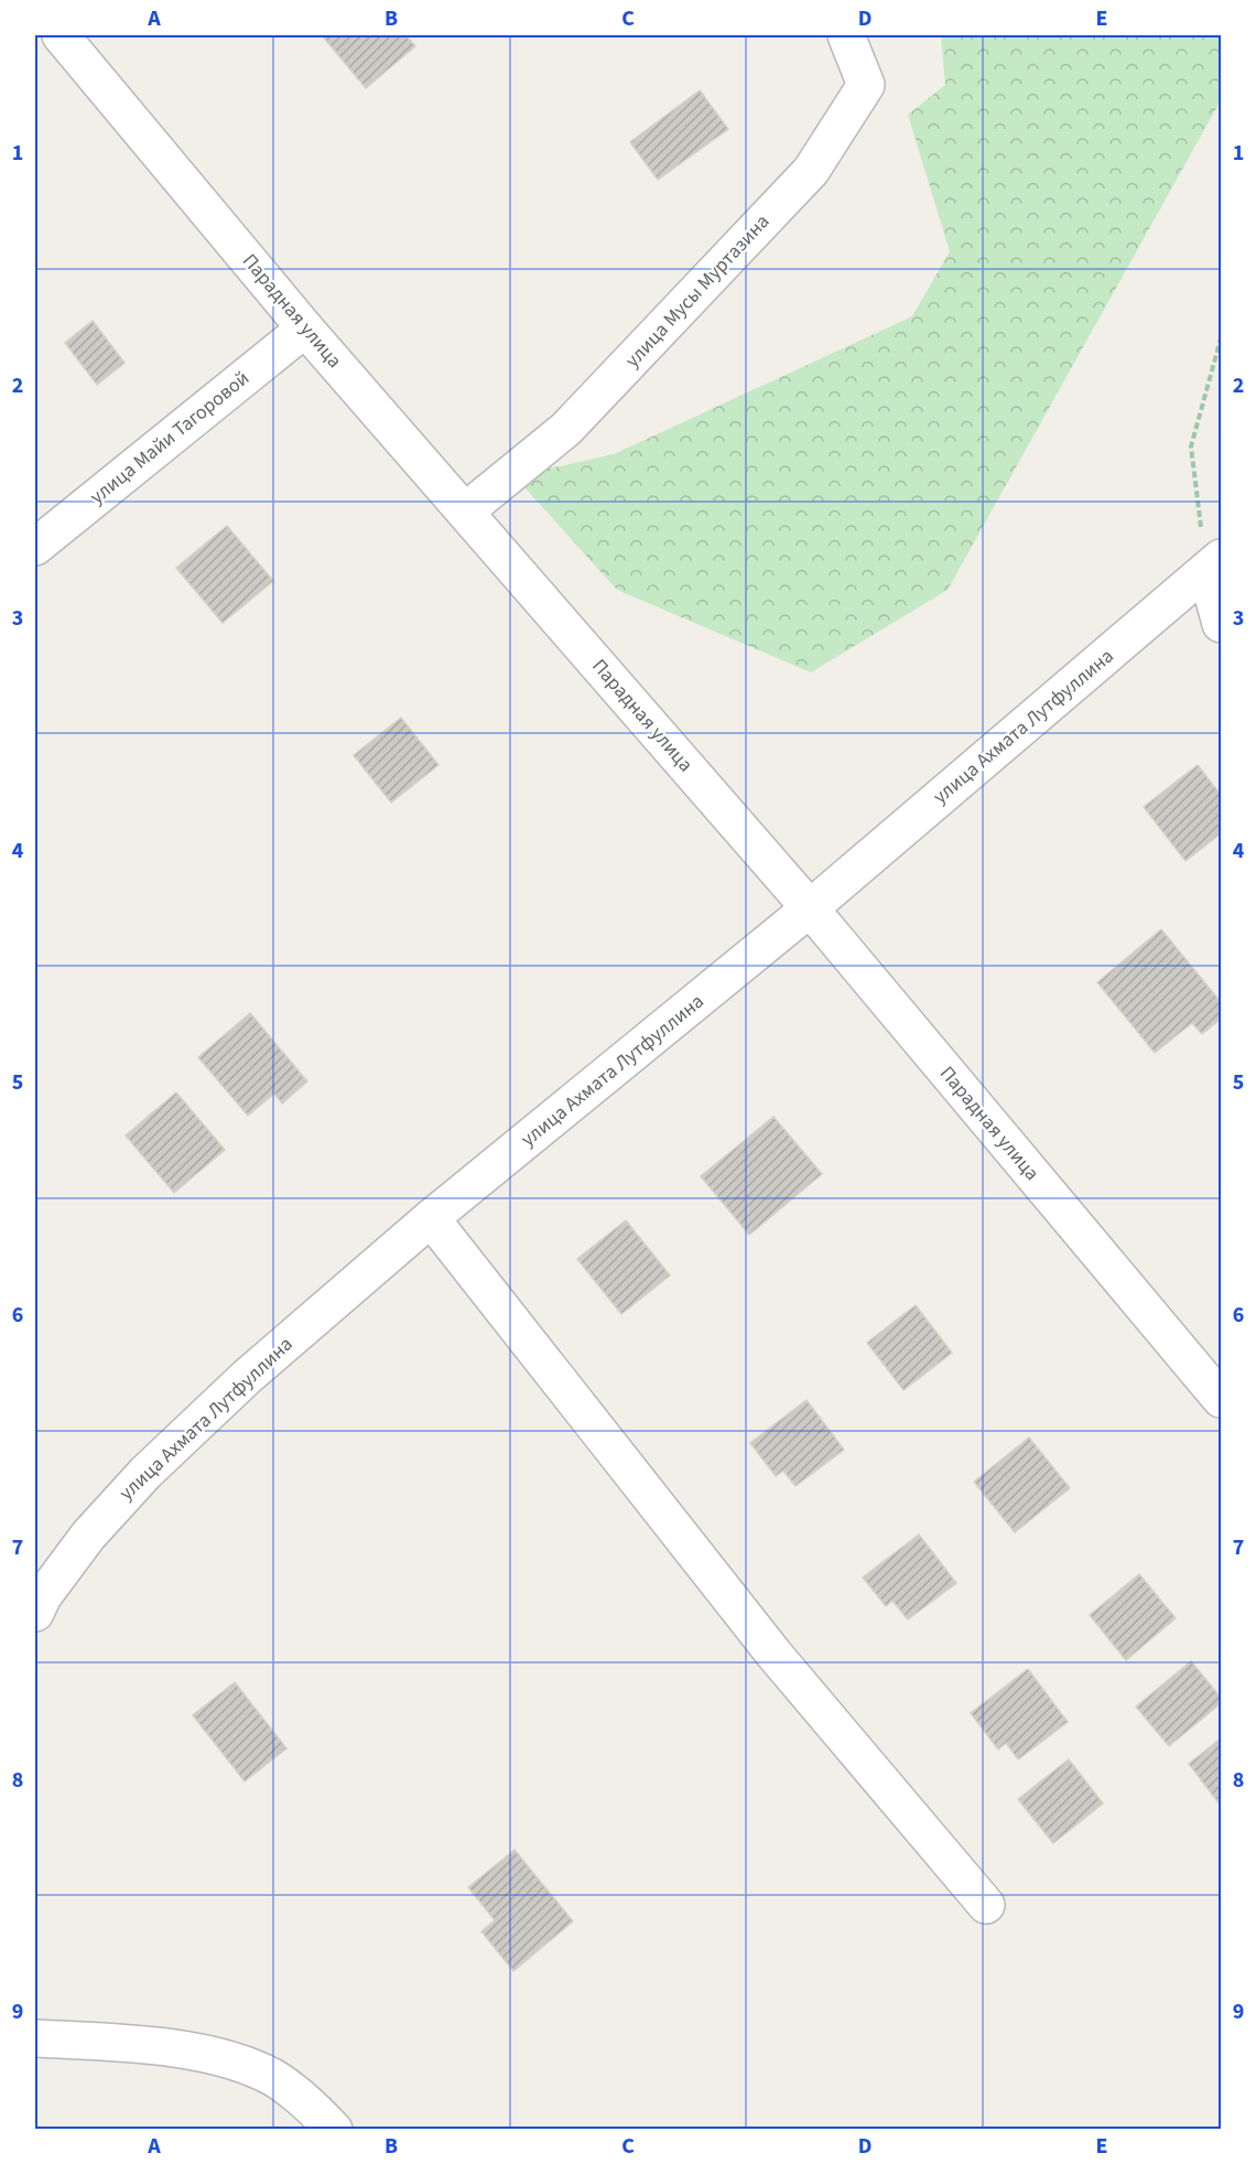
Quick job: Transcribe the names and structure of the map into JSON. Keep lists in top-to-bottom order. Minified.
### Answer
{"streets":{"street":["улица Мусы Муртазина","Парадная улица","улица Майи Тагоровой","улица Ахмата Лутфуллина"]},"crossings":[["улица Мусы Муртазина","Парадная улица"],["Парадная улица","улица Майи Тагоровой"],["Парадная улица","улица Ахмата Лутфуллина"]],"grid":{"columns":["A","B","C","D","E"],"rows":["1","2","3","4","5","6","7","8","9"]}}
